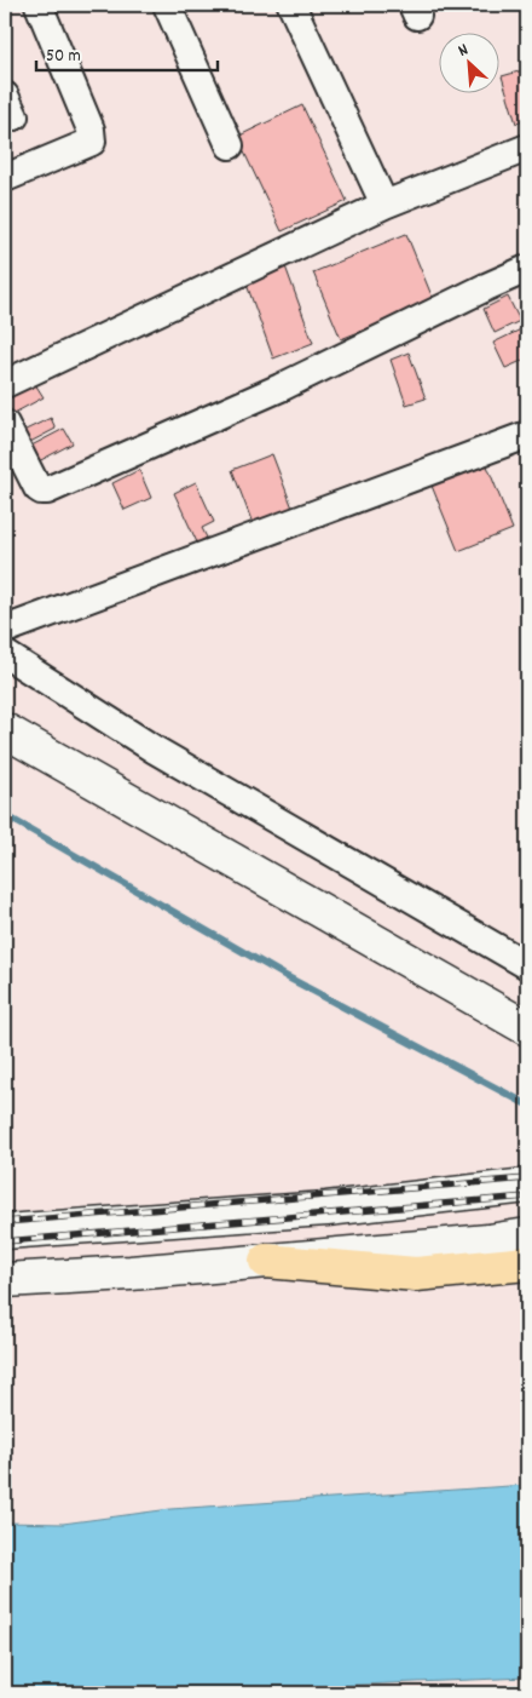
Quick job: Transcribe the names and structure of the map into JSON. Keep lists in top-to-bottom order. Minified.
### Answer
{"scale_bar":"50 m","north":"top left"}
